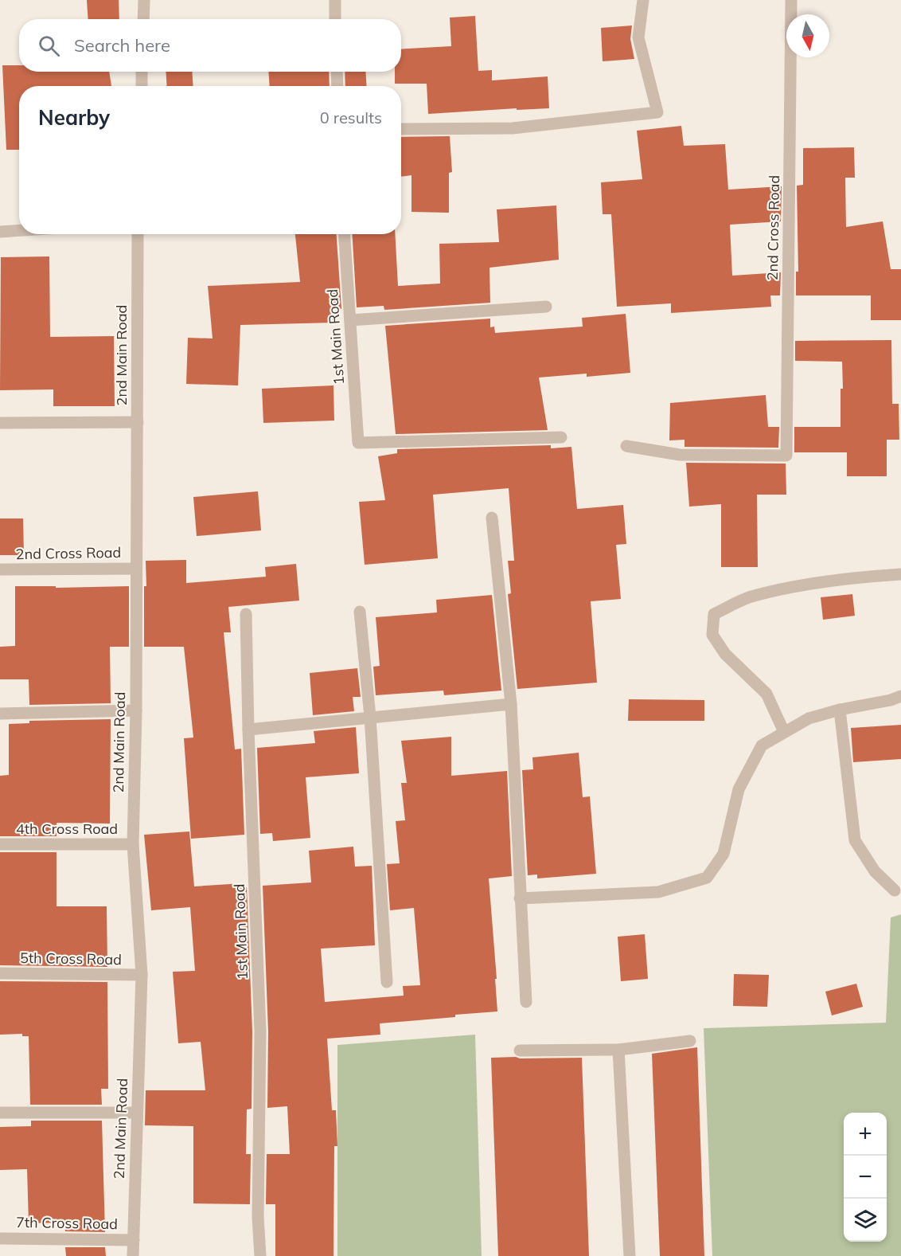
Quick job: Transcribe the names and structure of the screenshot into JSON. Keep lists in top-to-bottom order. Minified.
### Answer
{"streets":{"street":["2nd Cross Road","1st Main Road","2nd Main Road","4th Cross Road","5th Cross Road","7th Cross Road"]},"crossings":[["2nd Cross Road","2nd Main Road"],["2nd Main Road","4th Cross Road"],["2nd Main Road","5th Cross Road"],["2nd Main Road","7th Cross Road"]],"north":"bottom","page":{"search":"Search here","heading":["Nearby","0 results"],"map_buttons":["+","−"]}}
